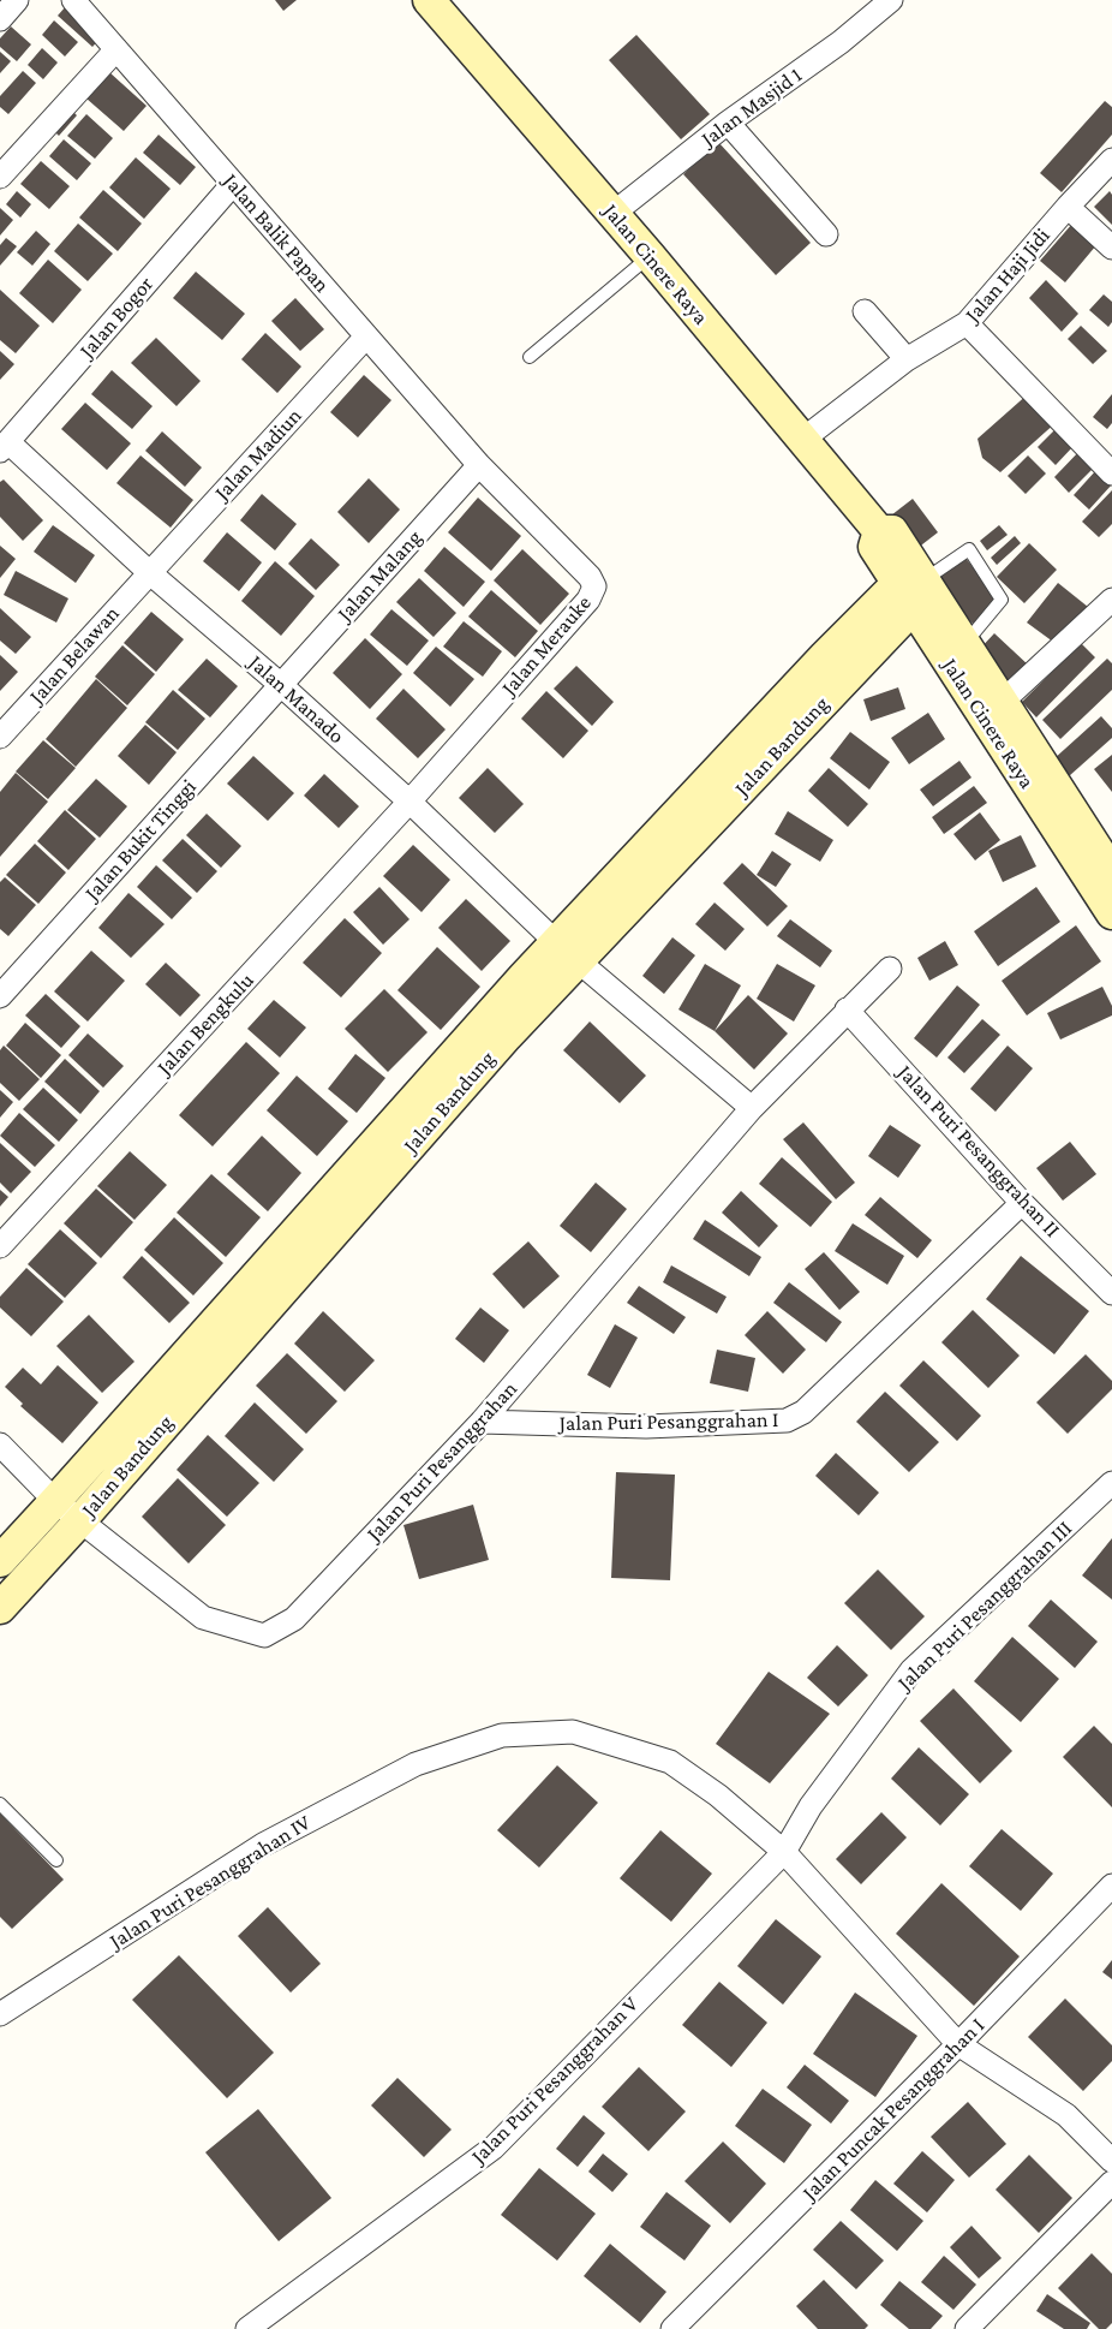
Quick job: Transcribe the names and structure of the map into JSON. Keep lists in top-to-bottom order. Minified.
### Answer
{"streets":{"street":["Jalan Masjid 1","Jalan Balik Papan","Jalan Cinere Raya","Jalan Haji Jidi","Jalan Bogor","Jalan Madiun","Jalan Malang","Jalan Merauke","Jalan Belawan","Jalan Manado","Jalan Bandung","Jalan Bukit Tinggi","Jalan Bengkulu","Jalan Puri Pesanggrahan II","Jalan Puri Pesanggrahan I","Jalan Puri Pesanggrahan","Jalan Puri Pesanggrahan III","Jalan Puri Pesanggrahan IV","Jalan Puri Pesanggrahan V","Jalan Puncak Pesanggrahan I"]},"crossings":[["Jalan Masjid 1","Jalan Cinere Raya"],["Jalan Balik Papan","Jalan Bogor"],["Jalan Balik Papan","Jalan Madiun"],["Jalan Balik Papan","Jalan Malang"],["Jalan Balik Papan","Jalan Merauke"],["Jalan Cinere Raya","Jalan Haji Jidi"],["Jalan Cinere Raya","Jalan Bandung"],["Jalan Bogor","Jalan Manado"],["Jalan Madiun","Jalan Belawan"],["Jalan Madiun","Jalan Manado"],["Jalan Malang","Jalan Merauke"],["Jalan Malang","Jalan Manado"],["Jalan Malang","Jalan Bukit Tinggi"],["Jalan Merauke","Jalan Manado"],["Jalan Merauke","Jalan Bengkulu"],["Jalan Belawan","Jalan Manado"],["Jalan Manado","Jalan Bandung"],["Jalan Manado","Jalan Bukit Tinggi"],["Jalan Manado","Jalan Bengkulu"],["Jalan Bandung","Jalan Puri Pesanggrahan"],["Jalan Puri Pesanggrahan II","Jalan Puri Pesanggrahan I"],["Jalan Puri Pesanggrahan II","Jalan Puri Pesanggrahan"],["Jalan Puri Pesanggrahan I","Jalan Puri Pesanggrahan"],["Jalan Puri Pesanggrahan III","Jalan Puri Pesanggrahan IV"],["Jalan Puri Pesanggrahan III","Jalan Puri Pesanggrahan V"],["Jalan Puri Pesanggrahan IV","Jalan Puri Pesanggrahan V"],["Jalan Puri Pesanggrahan IV","Jalan Puncak Pesanggrahan I"]]}
